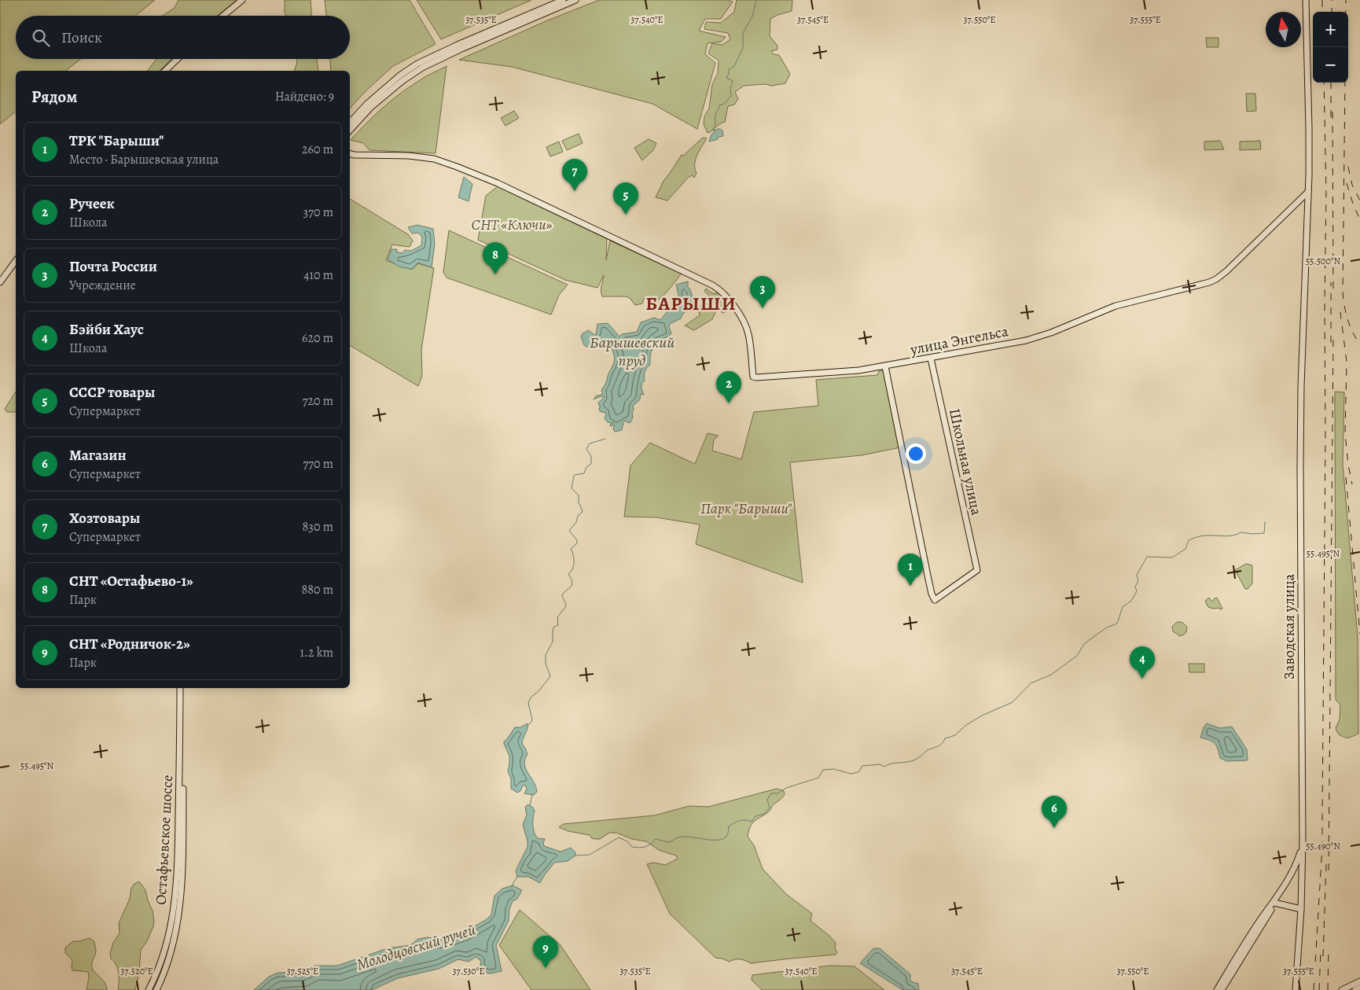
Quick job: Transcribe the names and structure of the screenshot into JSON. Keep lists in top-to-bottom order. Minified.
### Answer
{"streets":{"street":["улица Энгельса","Школьная улица","Заводская улица","Остафьевское шоссе"]},"crossings":[["улица Энгельса","Школьная улица"],["улица Энгельса","Заводская улица"]],"districts":["БАРЫШИ"],"water":["Барышевский пруд","Молодцовский ручей"],"parks":["СНТ «Ключи»","Парк \"Барыши\""],"north":"top","page":{"map_buttons":["+","−"],"search":"Поиск","heading":["Рядом","Найдено: 9"],"list":[{"mark":"1","name":"ТРК \"Барыши\"","note":"Место · Барышевская улица","value":"260 m"},{"mark":"2","name":"Ручеек","note":"Школа","value":"370 m"},{"mark":"3","name":"Почта России","note":"Учреждение","value":"410 m"},{"mark":"4","name":"Бэйби Хаус","note":"Школа","value":"620 m"},{"mark":"5","name":"СССР товары","note":"Супермаркет","value":"720 m"},{"mark":"6","name":"Магазин","note":"Супермаркет","value":"770 m"},{"mark":"7","name":"Хозтовары","note":"Супермаркет","value":"830 m"},{"mark":"8","name":"СНТ «Остафьево-1»","note":"Парк","value":"880 m"},{"mark":"9","name":"СНТ «Родничок-2»","note":"Парк","value":"1.2 km"}],"pins":["7","5","8","3","2","1","4","6","9"]},"coordinates":["37.535°E","37.540°E","37.545°E","37.550°E","37.555°E","55.500°N","55.495°N","55.490°N","37.520°E","37.525°E","37.530°E"]}
